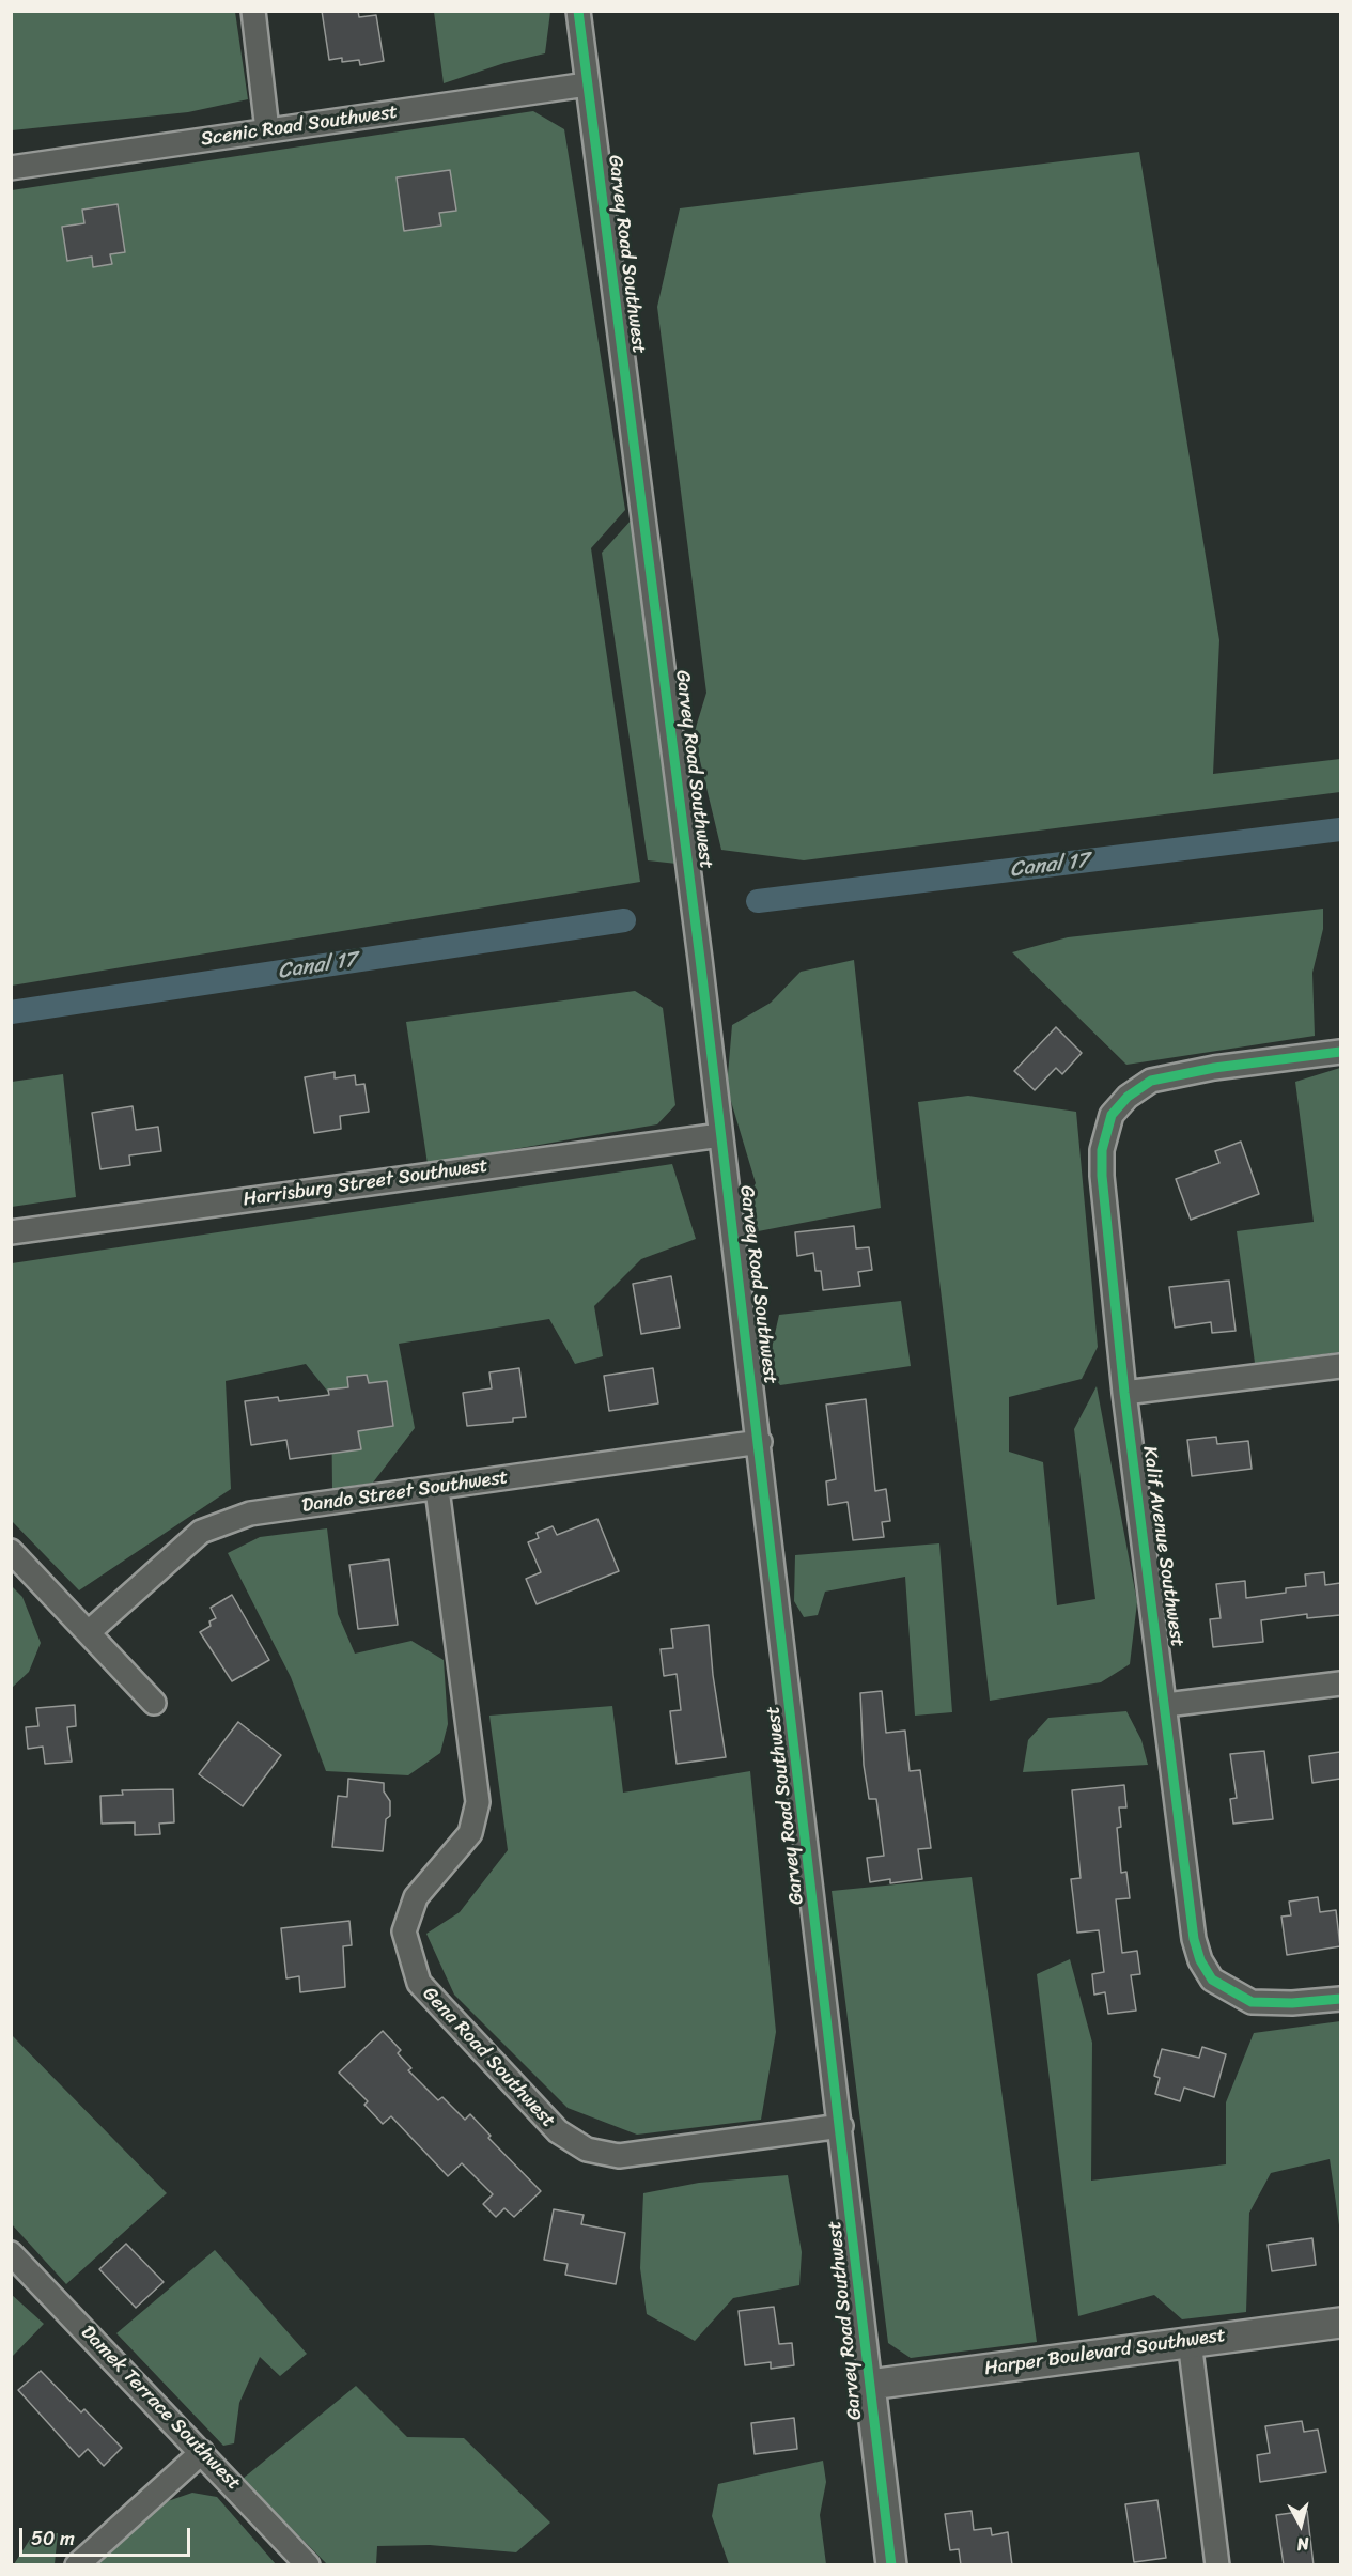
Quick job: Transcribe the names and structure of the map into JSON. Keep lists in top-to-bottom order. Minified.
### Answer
{"streets":{"street":["Scenic Road Southwest","Garvey Road Southwest","Harrisburg Street Southwest","Dando Street Southwest","Kalif Avenue Southwest","Gena Road Southwest","Harper Boulevard Southwest","Damek Terrace Southwest"]},"crossings":[["Scenic Road Southwest","Garvey Road Southwest"],["Garvey Road Southwest","Harrisburg Street Southwest"],["Garvey Road Southwest","Dando Street Southwest"],["Garvey Road Southwest","Gena Road Southwest"],["Garvey Road Southwest","Harper Boulevard Southwest"],["Dando Street Southwest","Gena Road Southwest"]],"water":["Canal 17"],"scale_bar":"50 m","north":"bottom"}
